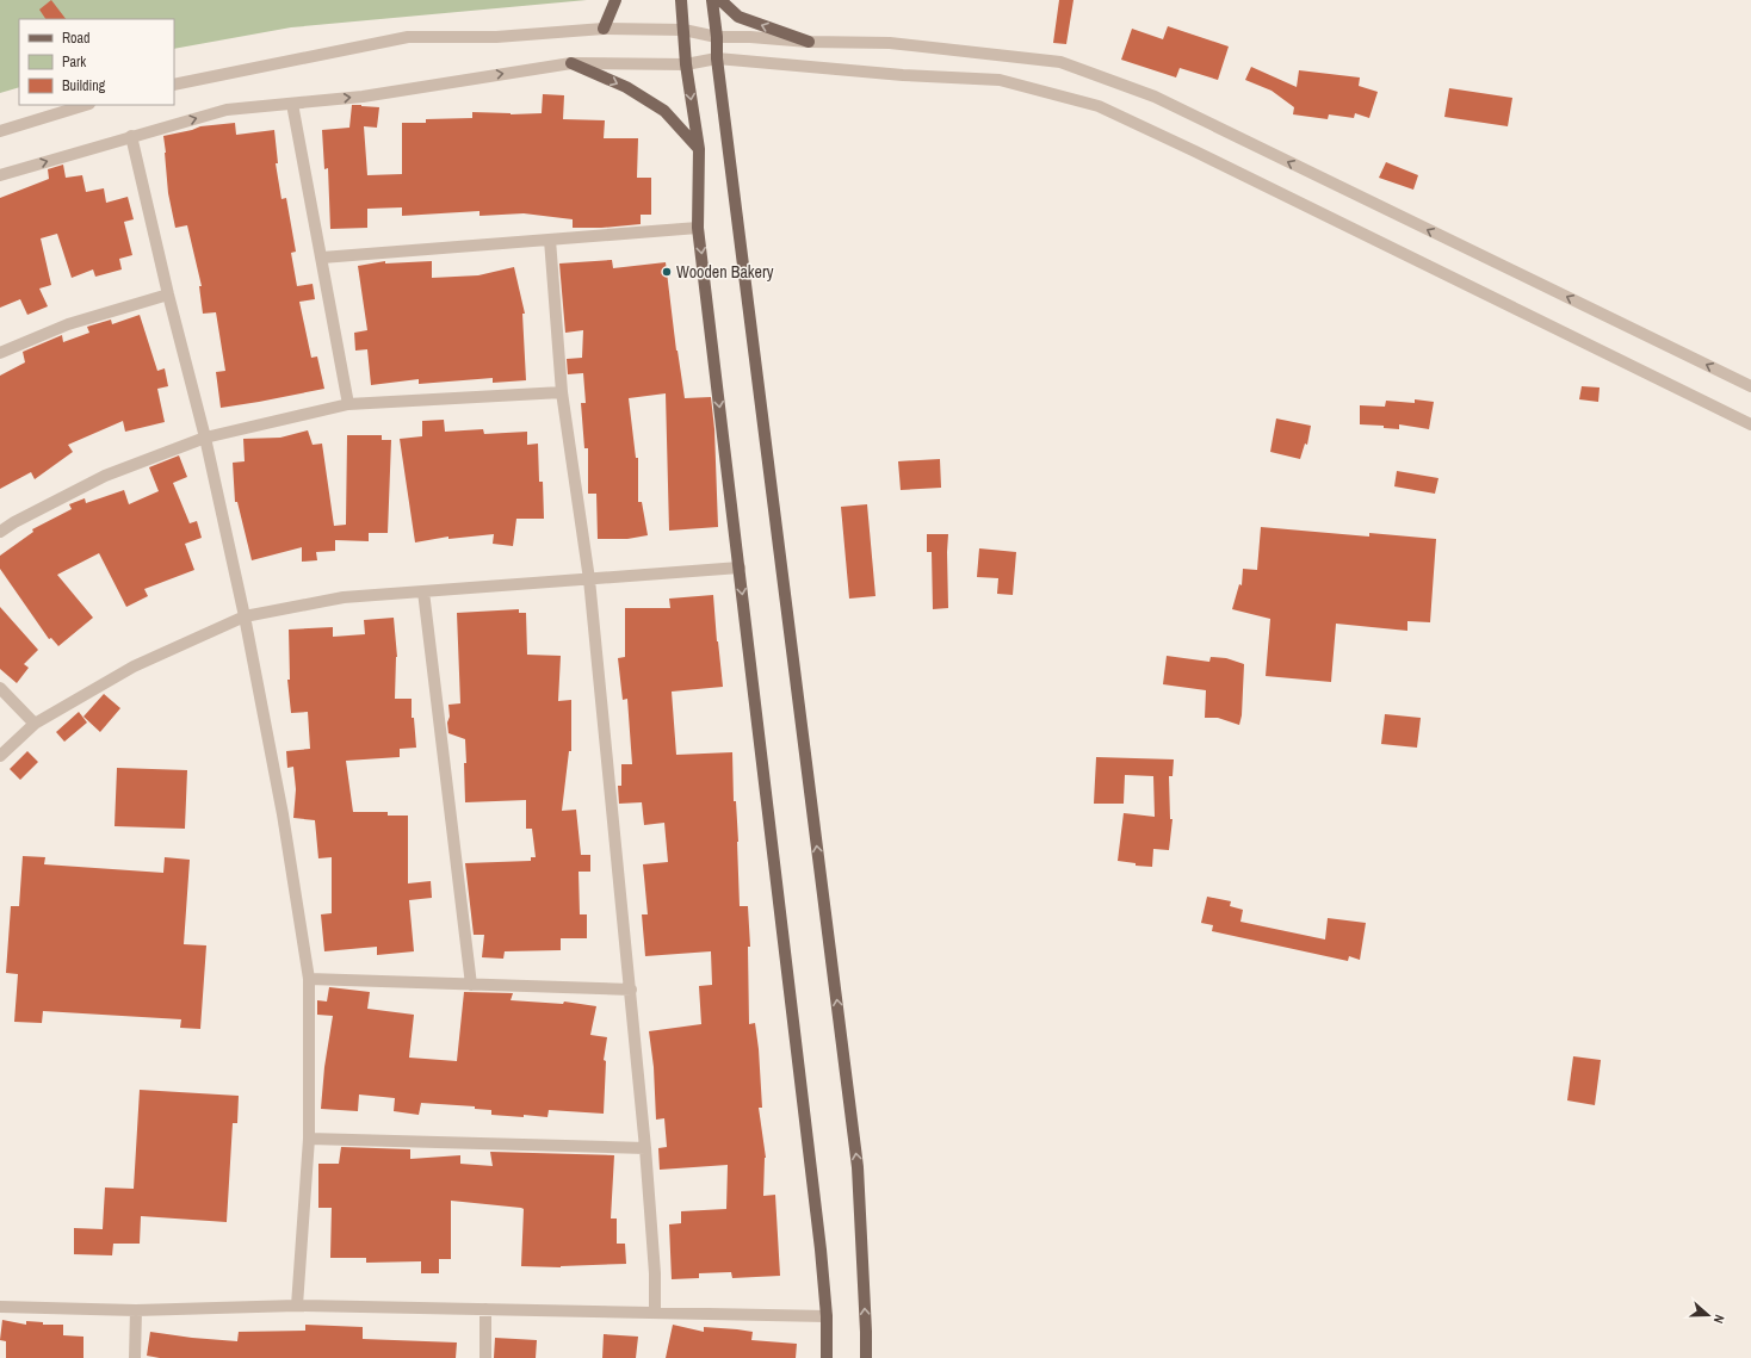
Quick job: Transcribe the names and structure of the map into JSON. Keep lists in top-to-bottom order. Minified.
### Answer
{"places":["Wooden Bakery"],"legend":["Road","Park","Building"],"north":"right"}
